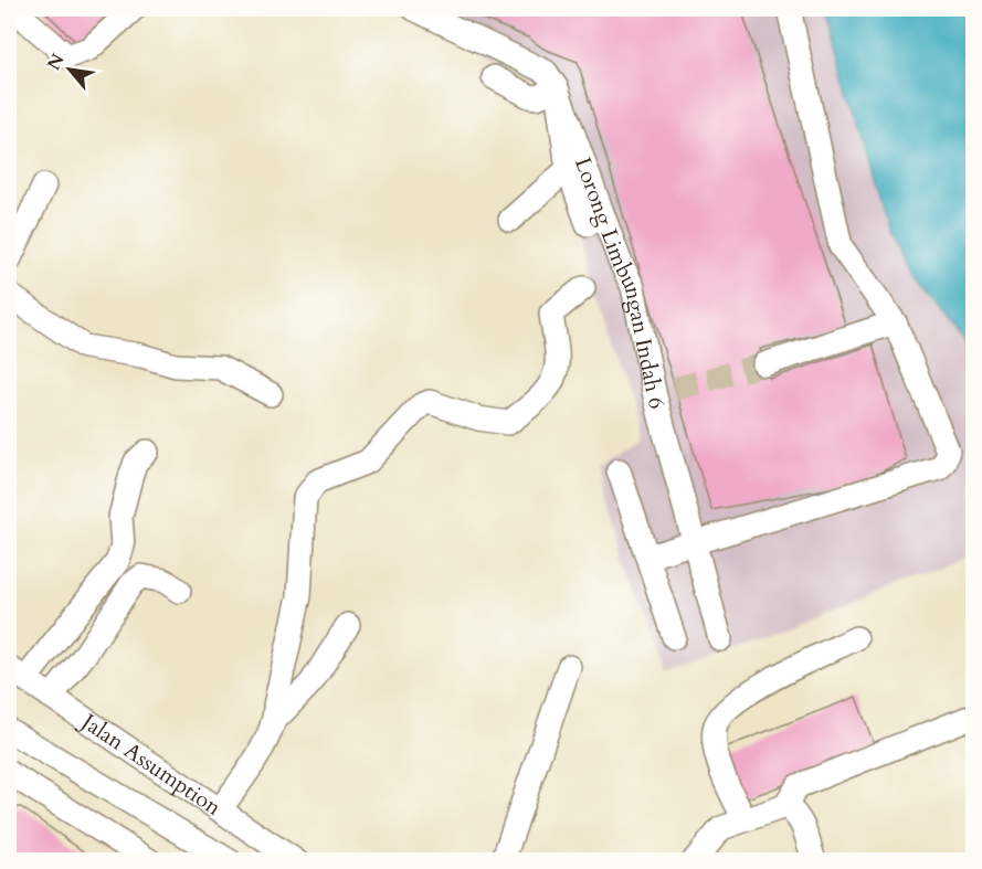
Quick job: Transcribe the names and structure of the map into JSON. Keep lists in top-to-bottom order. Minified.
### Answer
{"streets":{"street":["Lorong Limbungan Indah 6","Jalan Assumption"]},"north":"top left"}
